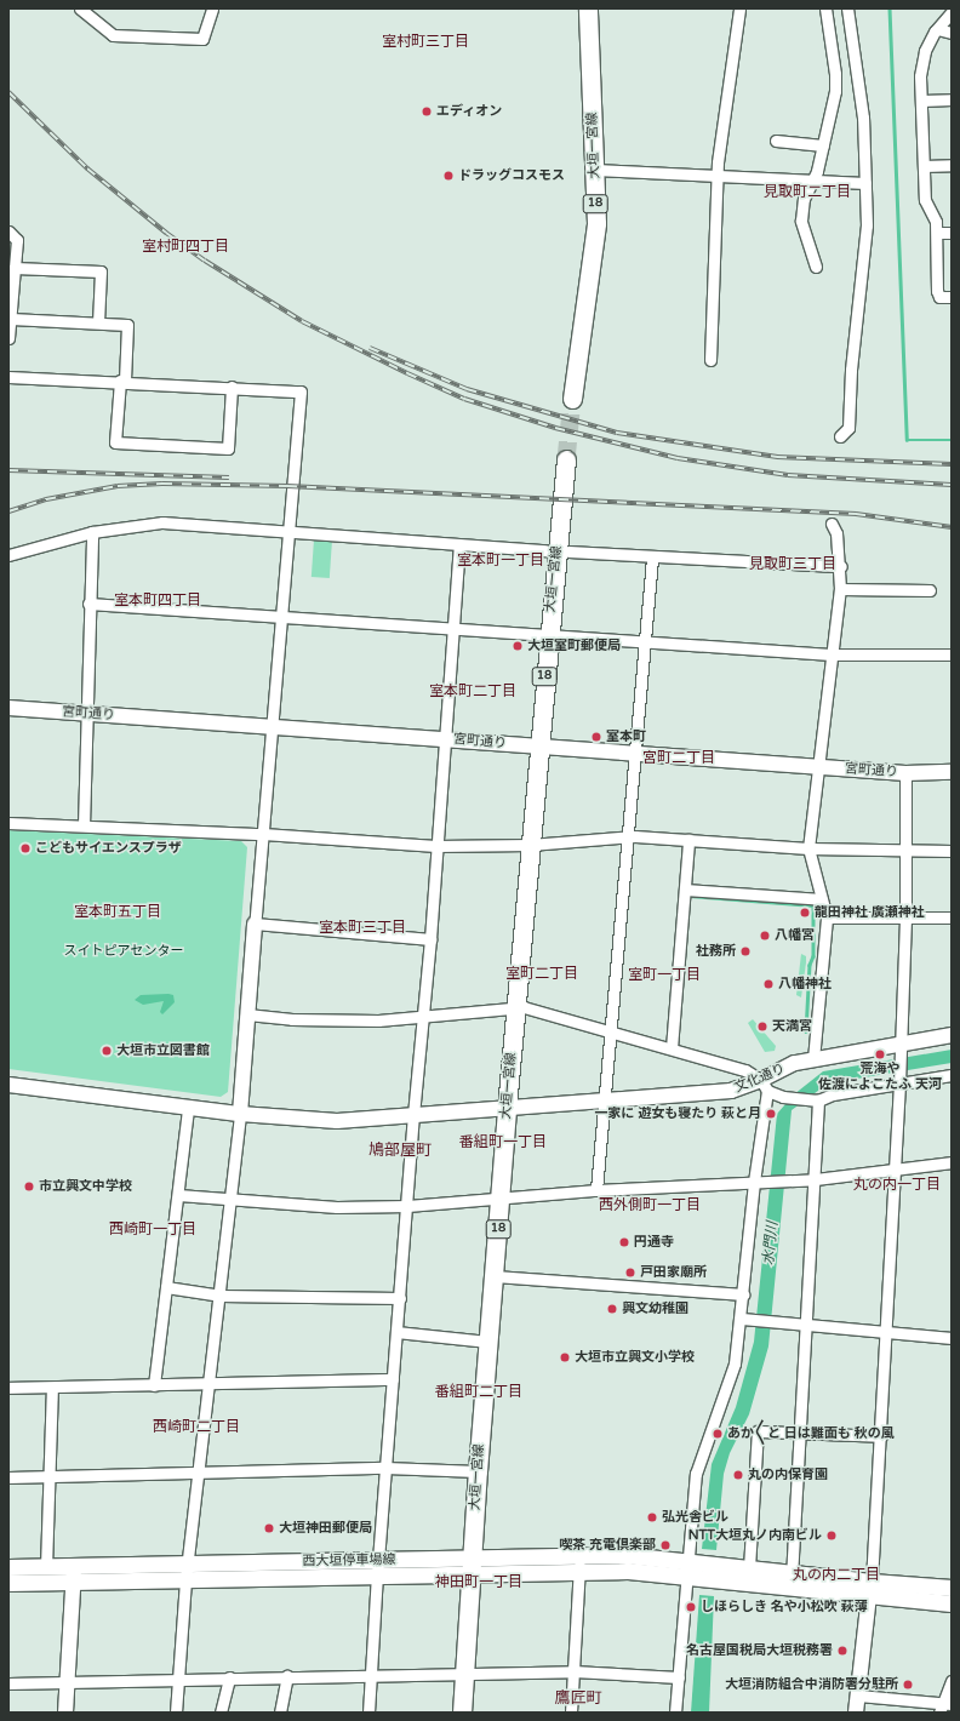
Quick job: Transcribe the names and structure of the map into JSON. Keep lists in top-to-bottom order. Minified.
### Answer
{"streets":{"main road":["大垣一宮線","18","西大垣停車場線"],"street":["宮町通り","文化通り"]},"crossings":[["大垣一宮線","宮町通り"],["大垣一宮線","文化通り"],["大垣一宮線","西大垣停車場線"]],"districts":["室村町三丁目","見取町二丁目","室村町四丁目","室本町一丁目","見取町三丁目","室本町四丁目","室本町二丁目","宮町二丁目","室本町五丁目","室本町三丁目","室町二丁目","室町一丁目","番組町一丁目","鳩部屋町","丸の内一丁目","西外側町一丁目","西崎町一丁目","番組町二丁目","西崎町二丁目","丸の内二丁目","神田町一丁目","鷹匠町"],"water":["水門川"],"parks":["スイトピアセンター"],"places":["エディオン","ドラッグコスモス","大垣室町郵便局","室本町","こどもサイエンスプラザ","龍田神社 廣瀬神社","八幡宮","社務所","八幡神社","天満宮","大垣市立図書館","荒海や 佐渡によこたふ 天河","一家に 遊女も寝たり 萩と月","市立興文中学校","円通寺","戸田家廟所","興文幼稚園","大垣市立興文小学校","あか〱と 日は難面も 秋の風","丸の内保育園","弘光舎ビル","大垣神田郵便局","NTT大垣丸ノ内南ビル","喫茶 充電倶楽部","しほらしき 名や小松吹 萩薄","名古屋国税局大垣税務署","大垣消防組合中消防署分駐所"]}
